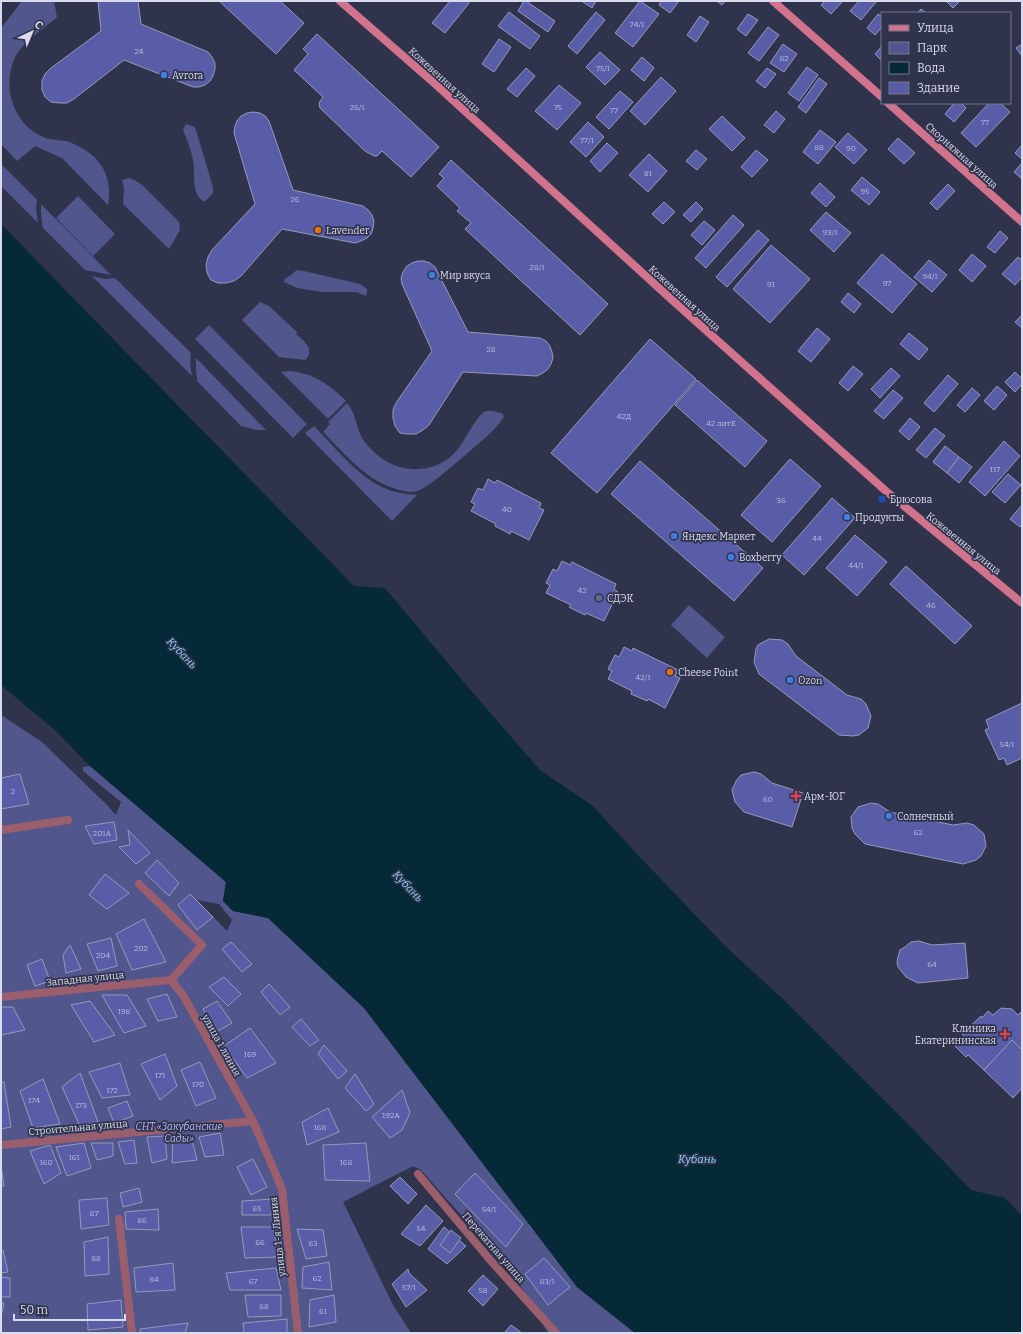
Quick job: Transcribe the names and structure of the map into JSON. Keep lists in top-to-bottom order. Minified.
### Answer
{"streets":{"main road":["Кожевенная улица","Скорняжная улица"],"street":["Западная улица","улица 1 линия","Строительная улица","улица 1-я Линия","Перекатная улица"]},"crossings":[["Западная улица","улица 1 линия"],["улица 1 линия","Строительная улица"],["улица 1 линия","улица 1-я Линия"],["Строительная улица","улица 1-я Линия"]],"water":["Кубань"],"parks":["СНТ «Закубанские Сады»"],"places":{"other":["Avrora","Lavender","Мир вкуса","Продукты","Яндекс Маркет","Boxberry","СДЭК","Cheese Point","Ozon","Солнечный"],"transit":["Брюсова"],"health":["Арм-ЮГ","Клиника Екатерининская"]},"house_numbers":["74/1","24","82","75/1","26/1","75","77","77","77/1","88","90","81","95","26","93/1","28/1","94/1","97","91","28","42Д","42 литЕ","117","36","40","44","44/1","42","46","42/1","54/1","2","60","62","201А","202","204","64","198","169","171","170","172","174","173","192А","168","161","160","168","65","54/1","87","86","54","66","63","88","62","84","67","83/1","57/1","58","68","61"],"legend":["Улица","Парк","Вода","Здание"],"scale_bar":"50 m","north":"top right"}
